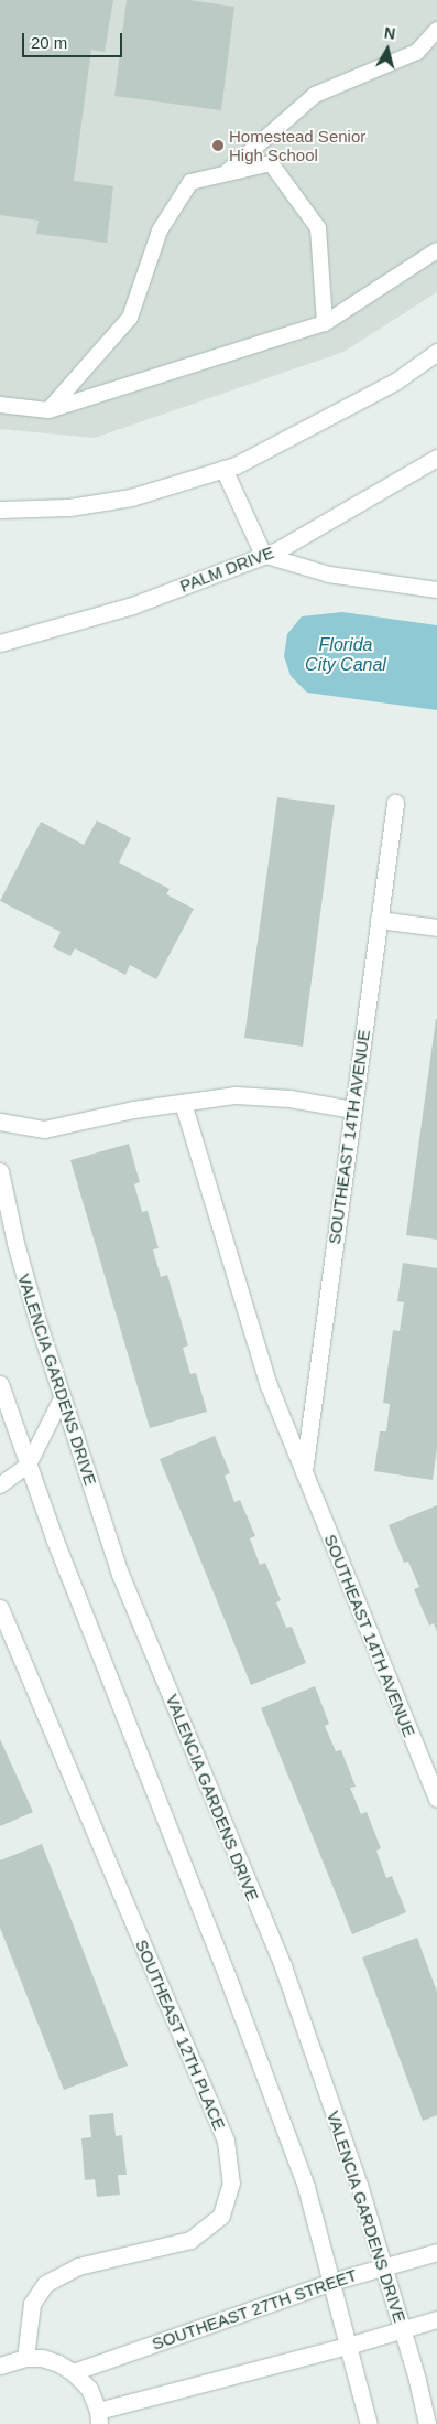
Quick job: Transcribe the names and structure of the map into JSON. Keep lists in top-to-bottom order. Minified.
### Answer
{"streets":{"street":["PALM DRIVE","SOUTHEAST 14TH AVENUE","VALENCIA GARDENS DRIVE","SOUTHEAST 12TH PLACE","SOUTHEAST 27TH STREET"]},"crossings":[["VALENCIA GARDENS DRIVE","SOUTHEAST 27TH STREET"]],"water":["Florida City Canal"],"places":["Homestead Senior High School"],"scale_bar":"20 m","north":"top"}
